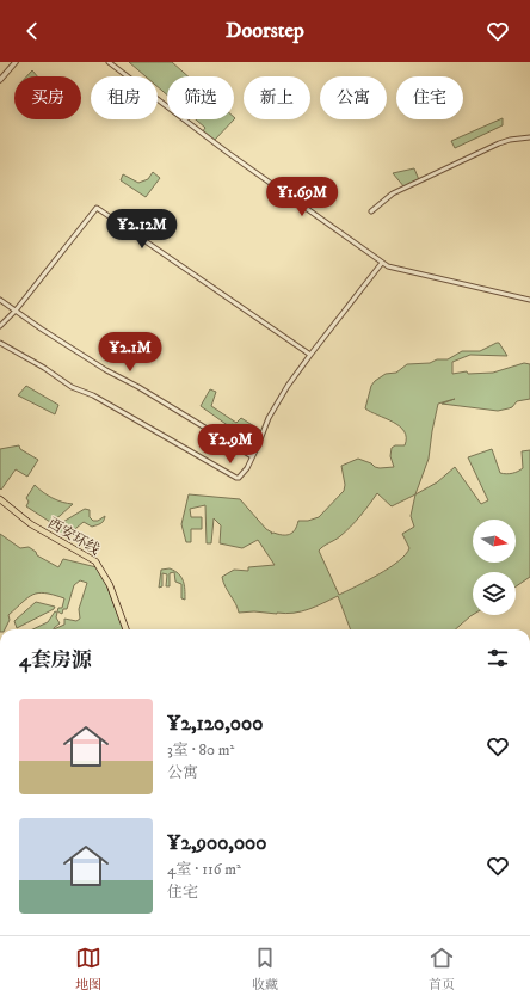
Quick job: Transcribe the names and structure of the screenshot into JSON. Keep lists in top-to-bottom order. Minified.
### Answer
{"streets":{"main road":["西安环线"]},"north":"right","page":{"header":"Doorstep","chip":["买房","租房","筛选","新上","公寓","住宅"],"price":["¥1.69M","¥2.12M","¥2.1M","¥2.9M"],"heading":"4套房源","list":[{"name":"¥2,120,000","note":"3室 · 80 m² · 公寓"},{"name":"¥2,900,000","note":"4室 · 116 m² · 住宅"}],"tabs":["地图","收藏","首页"]}}
